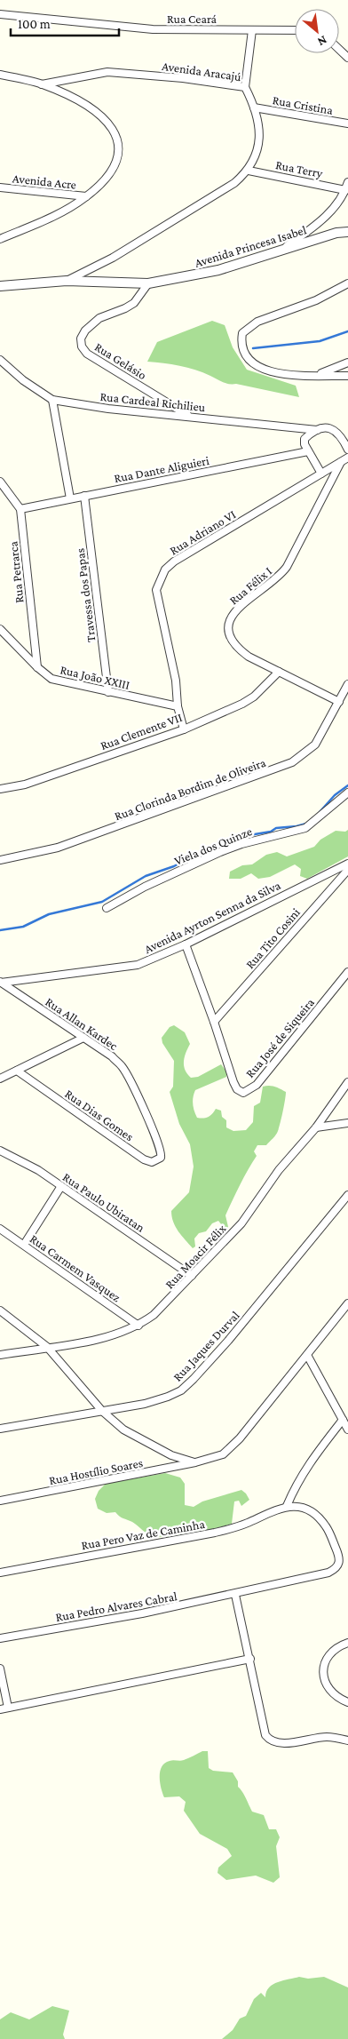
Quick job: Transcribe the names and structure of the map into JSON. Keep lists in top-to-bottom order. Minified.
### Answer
{"streets":{"street":["Rua Ceará","Avenida Aracajú","Rua Cristina","Rua Terry","Avenida Acre","Avenida Princesa Isabel","Rua Gelásio","Rua Cardeal Richilieu","Rua Dante Aliguieri","Rua Adriano VI","Rua Petrarca","Rua Félix I","Travessa dos Papas","Rua João XXIII","Rua Clemente VII","Rua Clorinda Bordim de Oliveira","Viela dos Quinze","Avenida Ayrton Senna da Silva","Rua Tito Cosini","Rua Allan Kardec","Rua José de Siqueira","Rua Dias Gomes","Rua Paulo Ubiratan","Rua Moacir Félix","Rua Carmem Vasquez","Rua Jaques Durval","Rua Hostílio Soares","Rua Pero Vaz de Caminha","Rua Pedro Alvares Cabral"]},"crossings":[["Avenida Aracajú","Rua Cristina"],["Avenida Aracajú","Rua Terry"],["Avenida Princesa Isabel","Rua Gelásio"],["Rua Gelásio","Rua Cardeal Richilieu"],["Rua Dante Aliguieri","Rua Petrarca"],["Rua Dante Aliguieri","Travessa dos Papas"],["Rua Adriano VI","Rua Félix I"],["Rua Adriano VI","Rua João XXIII"],["Rua Adriano VI","Rua Clemente VII"],["Rua Petrarca","Rua João XXIII"],["Rua Félix I","Rua Clemente VII"],["Rua Félix I","Rua Clorinda Bordim de Oliveira"],["Travessa dos Papas","Rua João XXIII"],["Avenida Ayrton Senna da Silva","Rua Allan Kardec"],["Avenida Ayrton Senna da Silva","Rua José de Siqueira"],["Rua Tito Cosini","Rua José de Siqueira"],["Rua Allan Kardec","Rua Dias Gomes"],["Rua Paulo Ubiratan","Rua Moacir Félix"],["Rua Moacir Félix","Rua Carmem Vasquez"],["Rua Pero Vaz de Caminha","Rua Pedro Alvares Cabral"]],"scale_bar":"100 m","north":"bottom right"}
